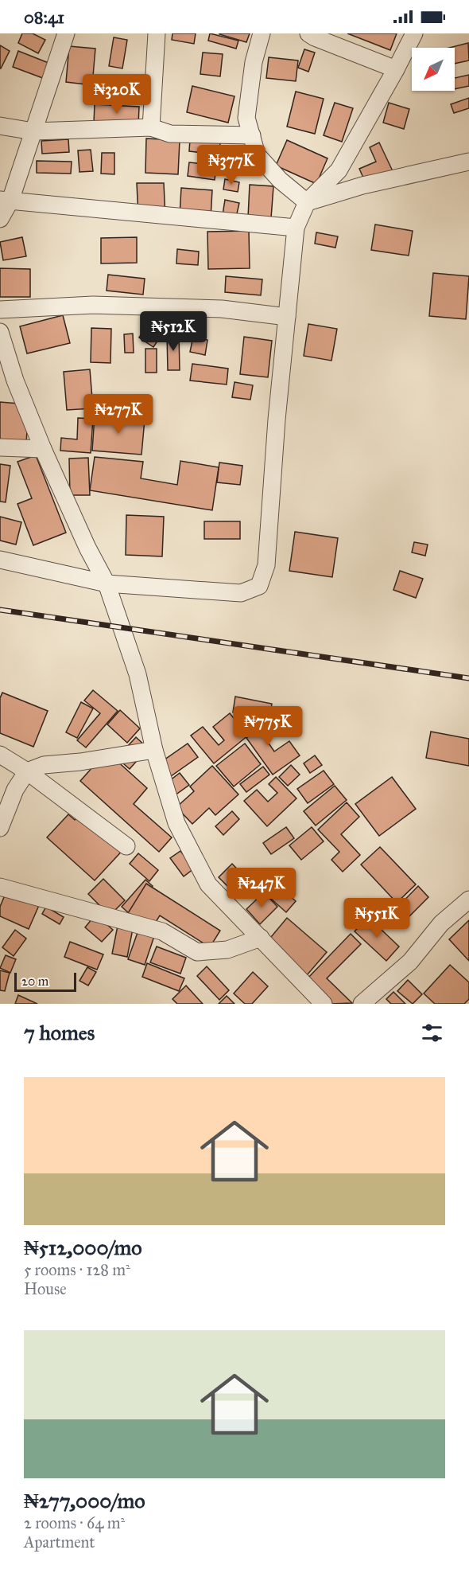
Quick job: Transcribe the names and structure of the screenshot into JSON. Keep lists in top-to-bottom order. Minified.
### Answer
{"scale_bar":"20 m","north":"bottom left","page":{"status":"08:41","price":["₦320K","₦377K","₦512K","₦277K","₦775K","₦247K","₦551K"],"scale":"20 m","heading":"7 homes","list":[{"name":"₦512,000/mo","note":"5 rooms · 128 m² · House"},{"name":"₦277,000/mo","note":"2 rooms · 64 m² · Apartment"}]}}
